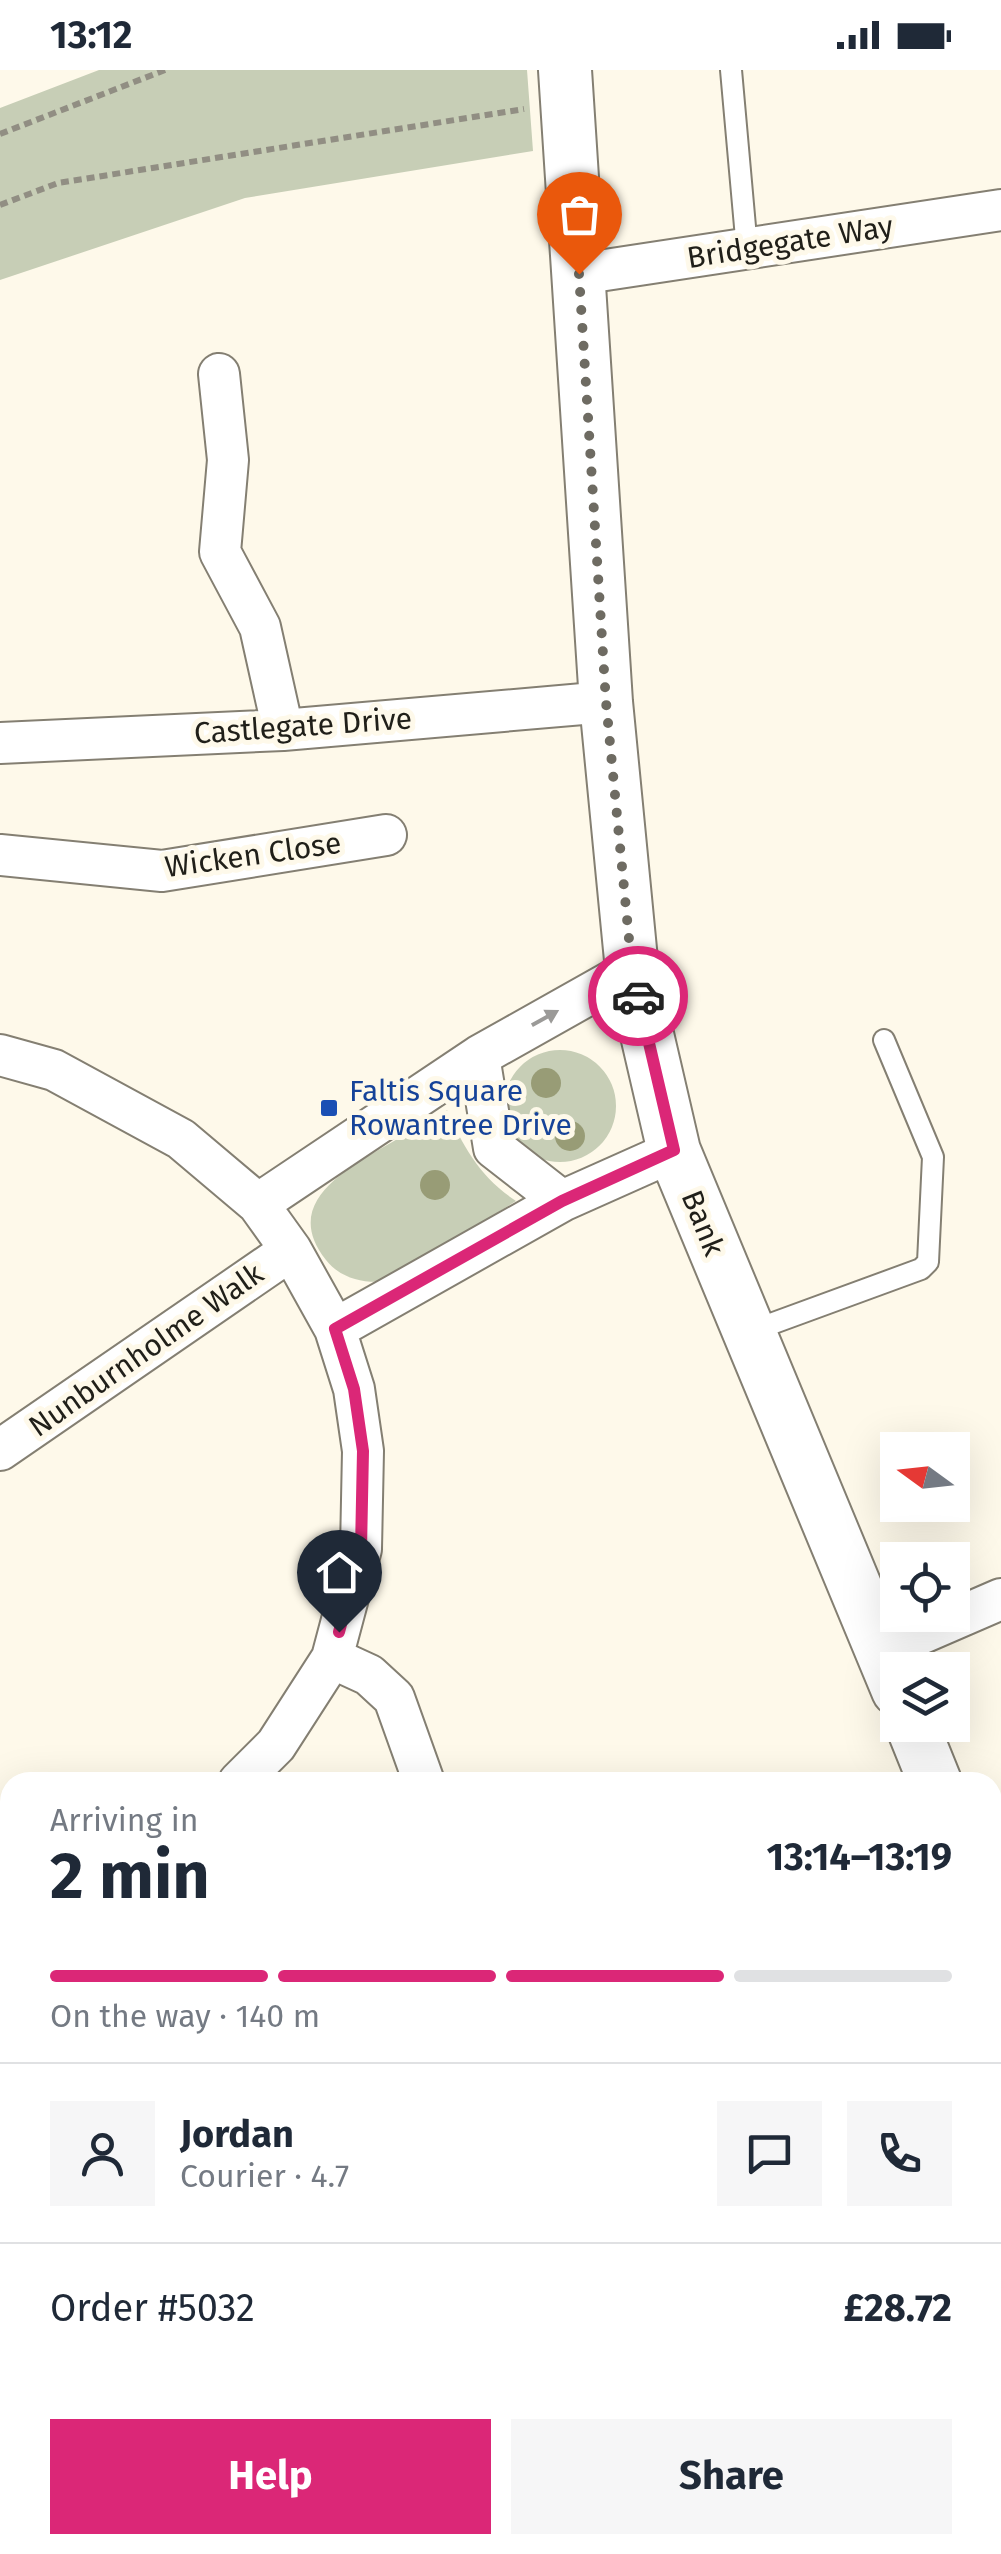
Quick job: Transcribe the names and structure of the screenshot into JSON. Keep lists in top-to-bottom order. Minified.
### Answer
{"streets":{"street":["Bridgegate Way","Castlegate Drive","Wicken Close","Bank","Nunburnholme Walk"]},"crossings":[["Bridgegate Way","Bank"],["Castlegate Drive","Bank"]],"places":{"transit":["Faltis Square Rowantree Drive"]},"north":"left","page":{"status":"13:12","heading":["2 min","Arriving in","13:14–13:19"],"panel":["Jordan","Courier · 4.7","Order #5032","£28.72"],"bar":"On the way · 140 m","buttons":["Help","Share"]}}
